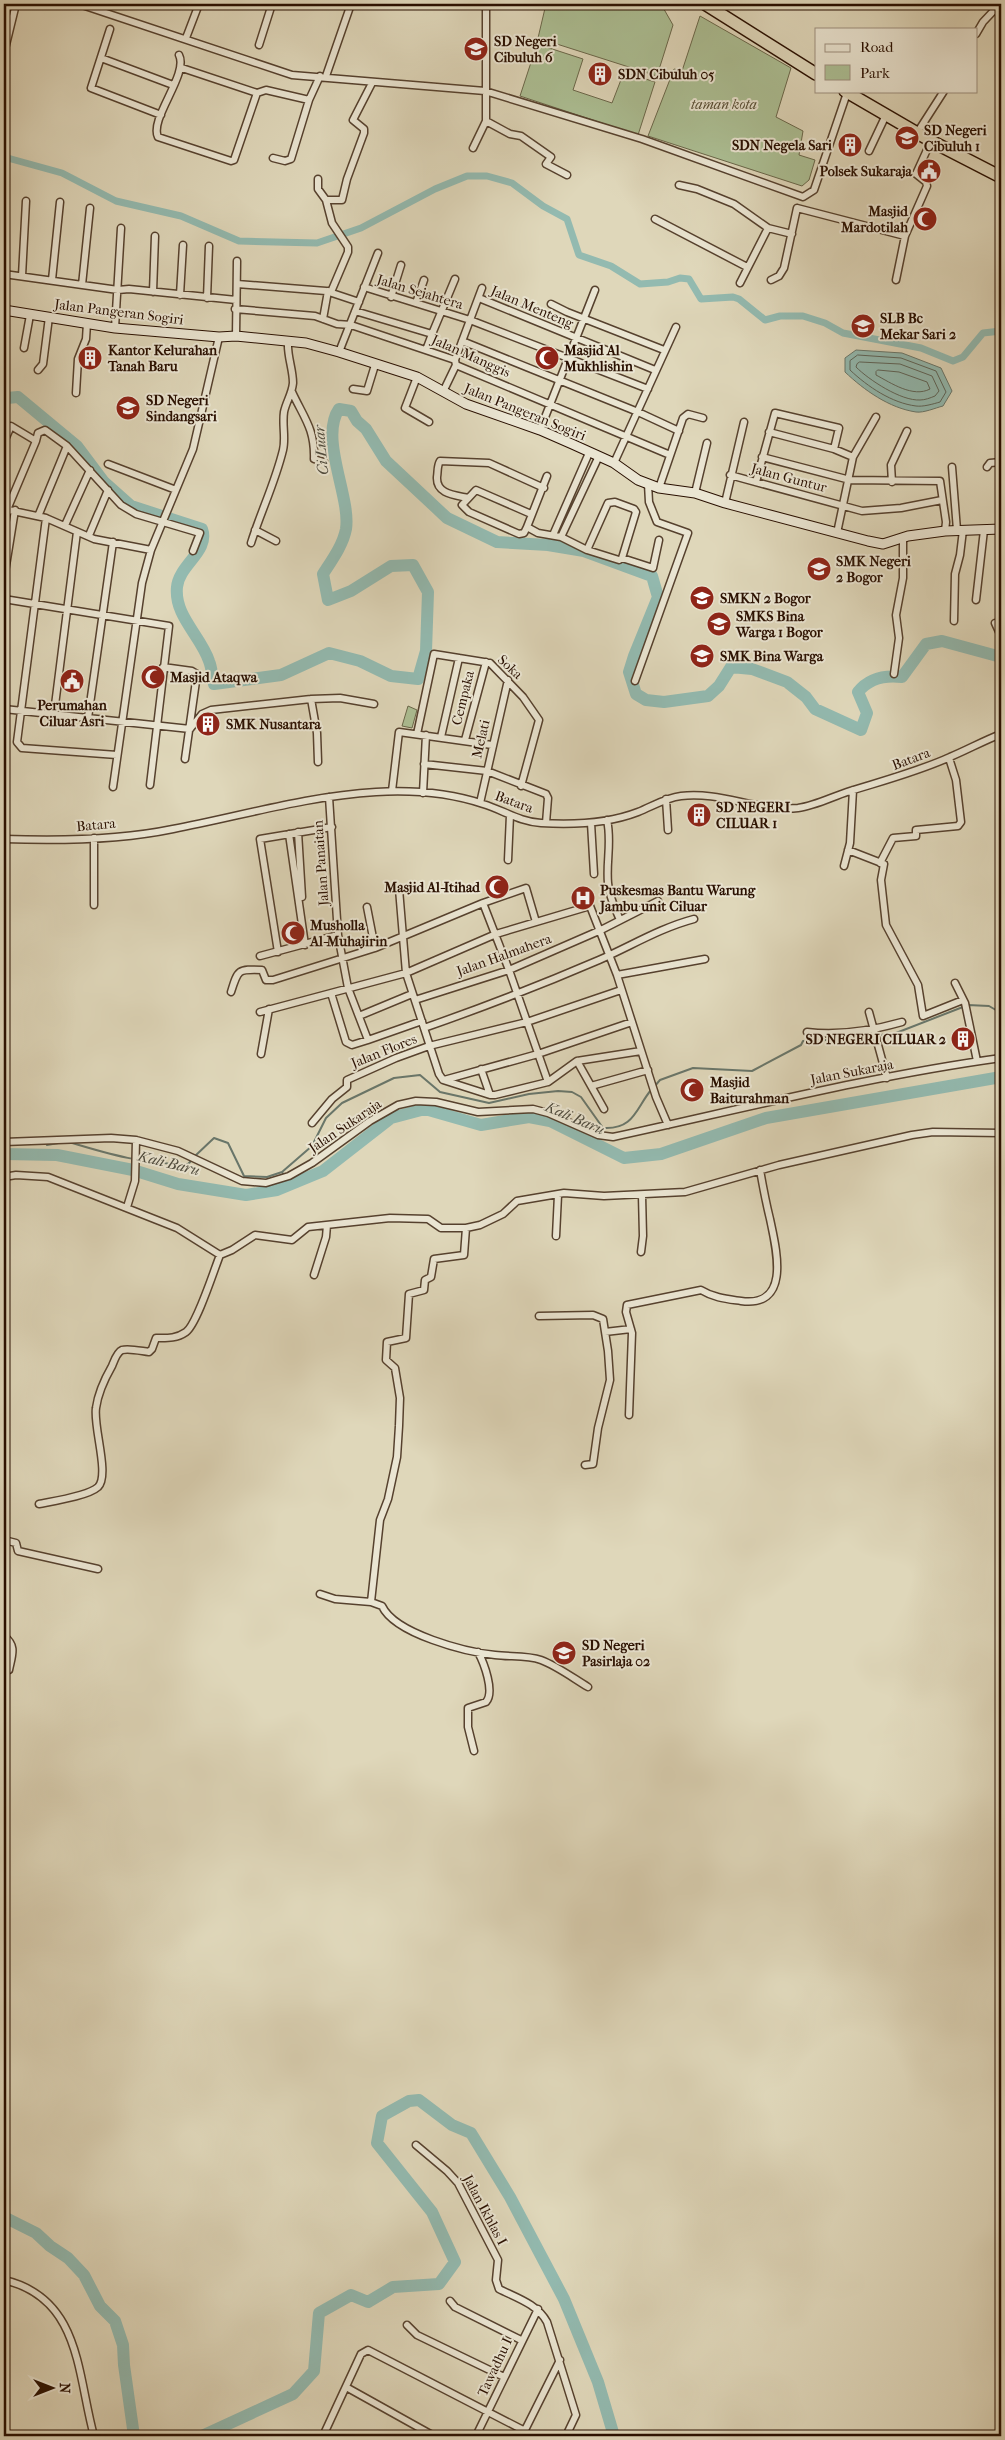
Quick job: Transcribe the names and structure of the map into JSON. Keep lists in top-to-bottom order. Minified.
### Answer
{"streets":{"street":["Jalan Sejahtera","Jalan Menteng","Jalan Pangeran Sogiri","Jalan Manggis","Jalan Guntur","Soka","Cempaka","Melati","Batara","Jalan Panaitan","Jalan Halmahera","Jalan Flores","Jalan Sukaraja","Jalan Ikhlas I","Tawadhu I"]},"crossings":[["Jalan Sejahtera","Jalan Menteng"],["Jalan Sejahtera","Jalan Pangeran Sogiri"],["Jalan Sejahtera","Jalan Manggis"],["Soka","Cempaka"],["Soka","Melati"],["Melati","Batara"],["Batara","Jalan Panaitan"],["Jalan Panaitan","Jalan Halmahera"],["Jalan Ikhlas I","Tawadhu I"]],"water":["Ci Luar","Kali Baru"],"parks":["taman kota"],"places":{"school or university":["SD Negeri Cibuluh 6","SD Negeri Cibuluh 1","SLB Bc Mekar Sari 2","SD Negeri Sindangsari","SMK Negeri 2 Bogor","SMKN 2 Bogor","SMKS Bina Warga 1 Bogor","SMK Bina Warga","SD Negeri Pasirlaja 02"],"building":["SDN Cibuluh 05","SDN Negela Sari","Kantor Kelurahan Tanah Baru","SMK Nusantara","SD NEGERI CILUAR 1","SD NEGERI CILUAR 2"],"public building":["Polsek Sukaraja","Perumahan Ciluar Asri"],"mosque":["Masjid Mardotilah","Masjid Al Mukhlishin","Masjid Ataqwa","Masjid Al-Itihad","Musholla Al-Muhajirin","Masjid Baiturahman"],"hospital":["Puskesmas Bantu Warung Jambu unit Ciluar"]},"legend":["Road","Park"],"north":"right"}
